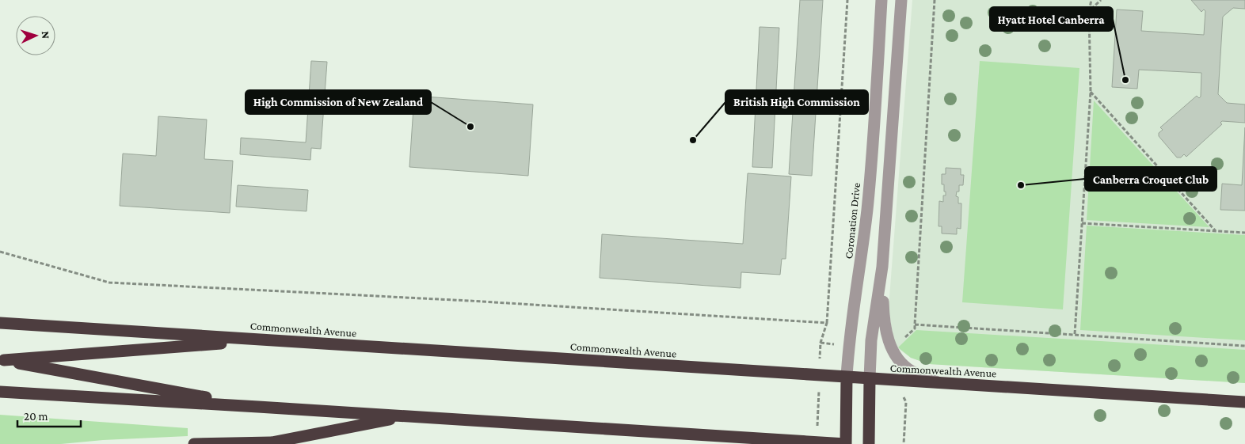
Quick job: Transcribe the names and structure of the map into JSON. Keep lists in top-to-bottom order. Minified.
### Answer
{"streets":{"highway":["Coronation Drive","Commonwealth Avenue"]},"crossings":[["Coronation Drive","Commonwealth Avenue"]],"places":["Hyatt Hotel Canberra","High Commission of New Zealand","British High Commission","Canberra Croquet Club"],"scale_bar":"20 m","north":"right"}
